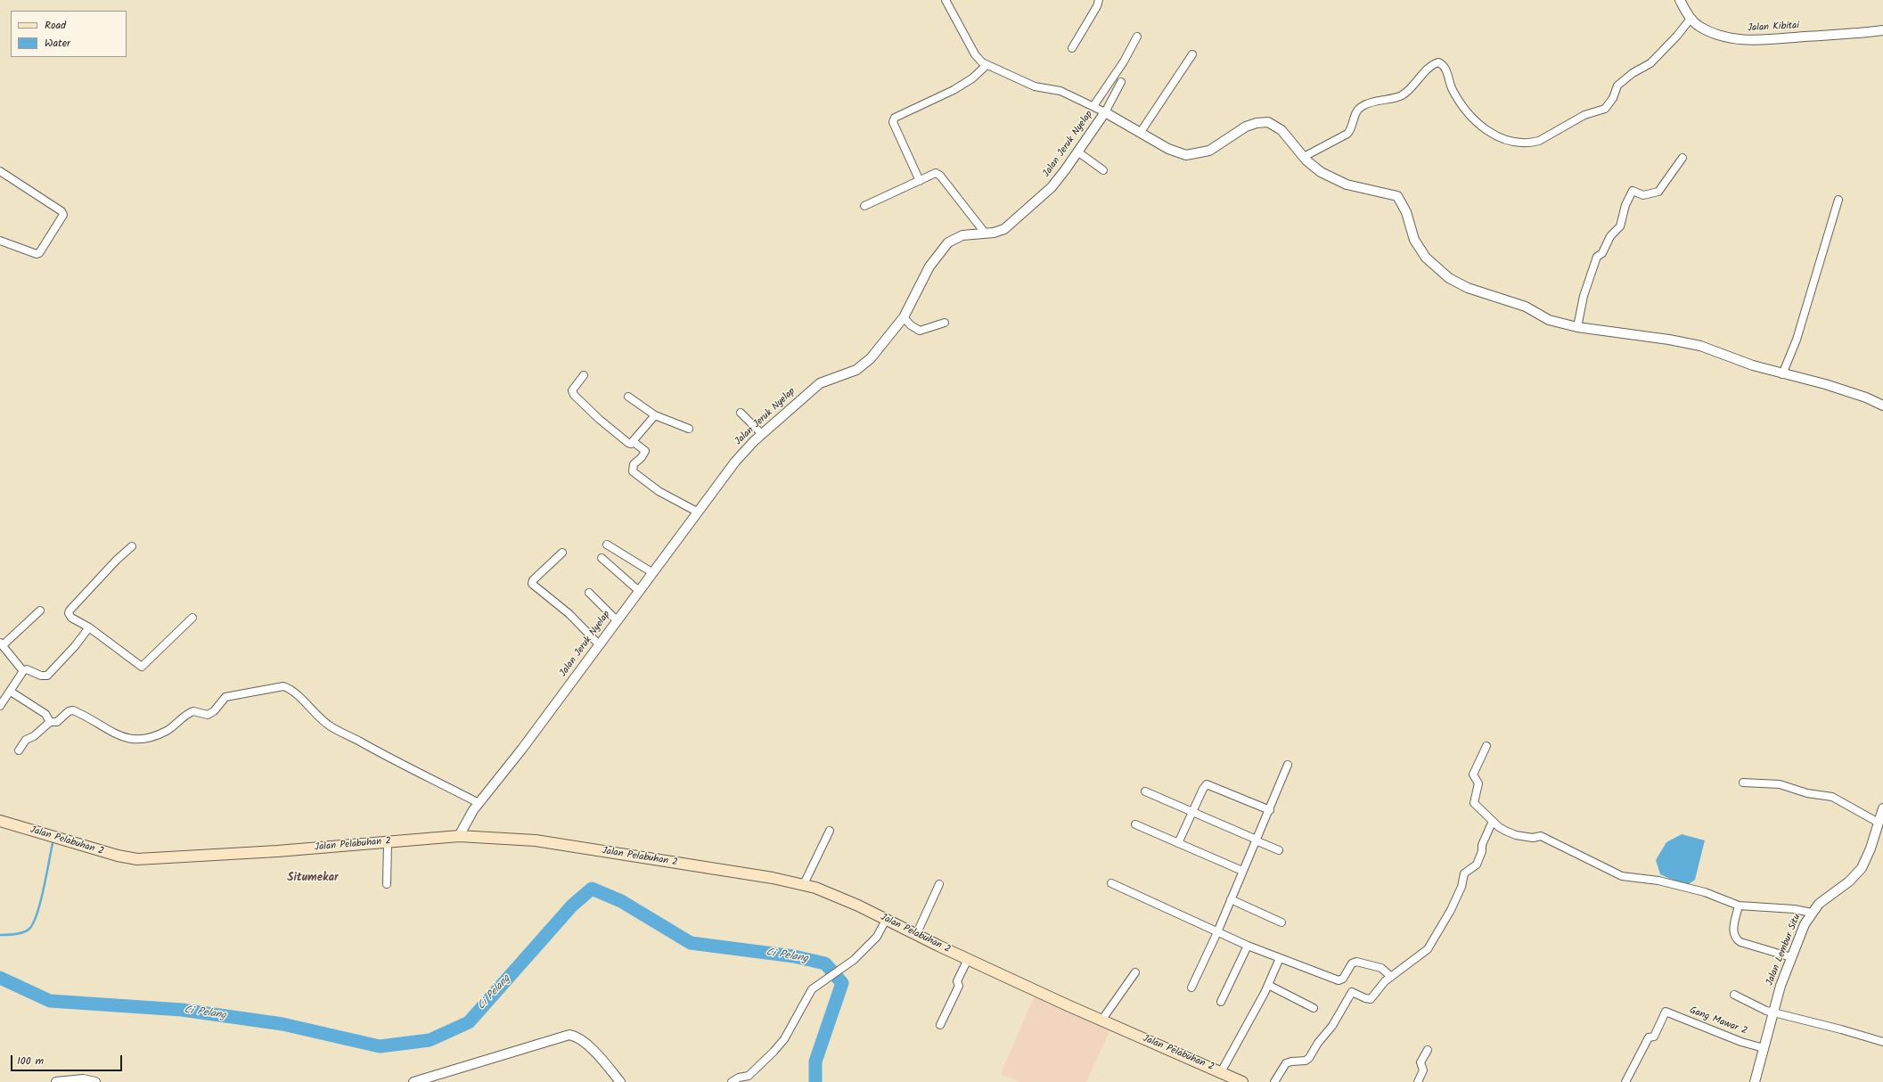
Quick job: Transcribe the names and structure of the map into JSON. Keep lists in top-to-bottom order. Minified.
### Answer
{"streets":{"main road":["Jalan Pelabuhan 2"],"street":["Jalan Kibitai","Jalan Jeruk Nyelap","Jalan Lembur Situ","Gang Mawar 2"]},"crossings":[["Jalan Jeruk Nyelap","Jalan Pelabuhan 2"],["Jalan Lembur Situ","Gang Mawar 2"]],"districts":["Situmekar"],"water":["Ci Pelang"],"legend":["Road","Water"],"scale_bar":"100 m"}
